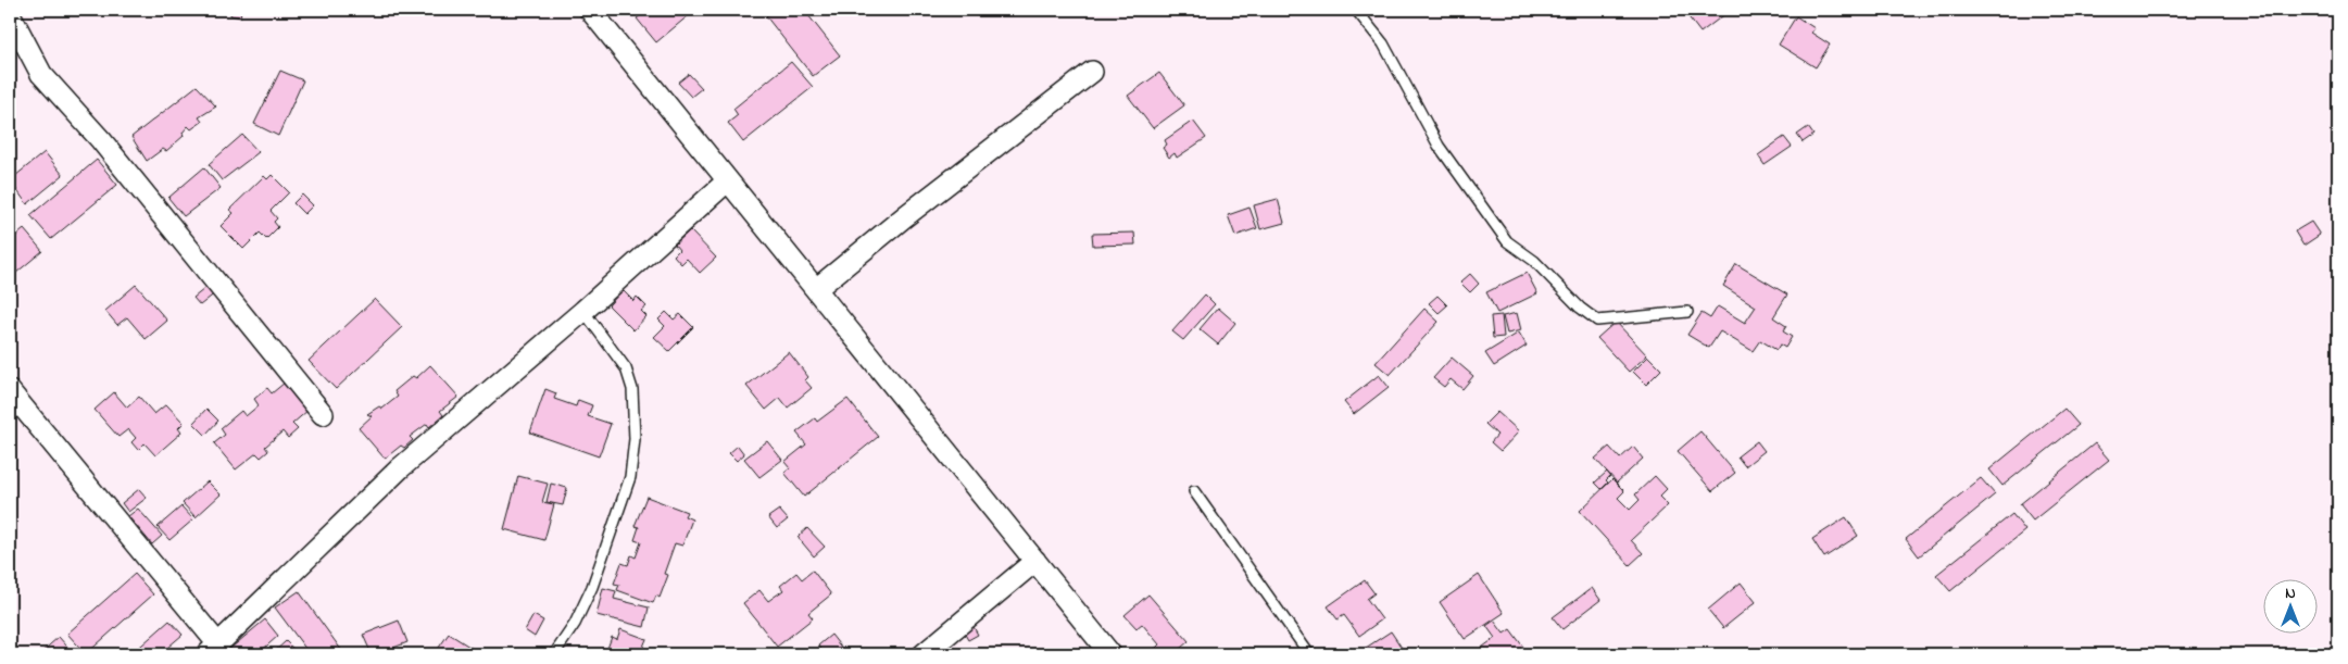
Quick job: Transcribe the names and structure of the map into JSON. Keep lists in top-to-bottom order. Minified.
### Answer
{"north":"top"}
